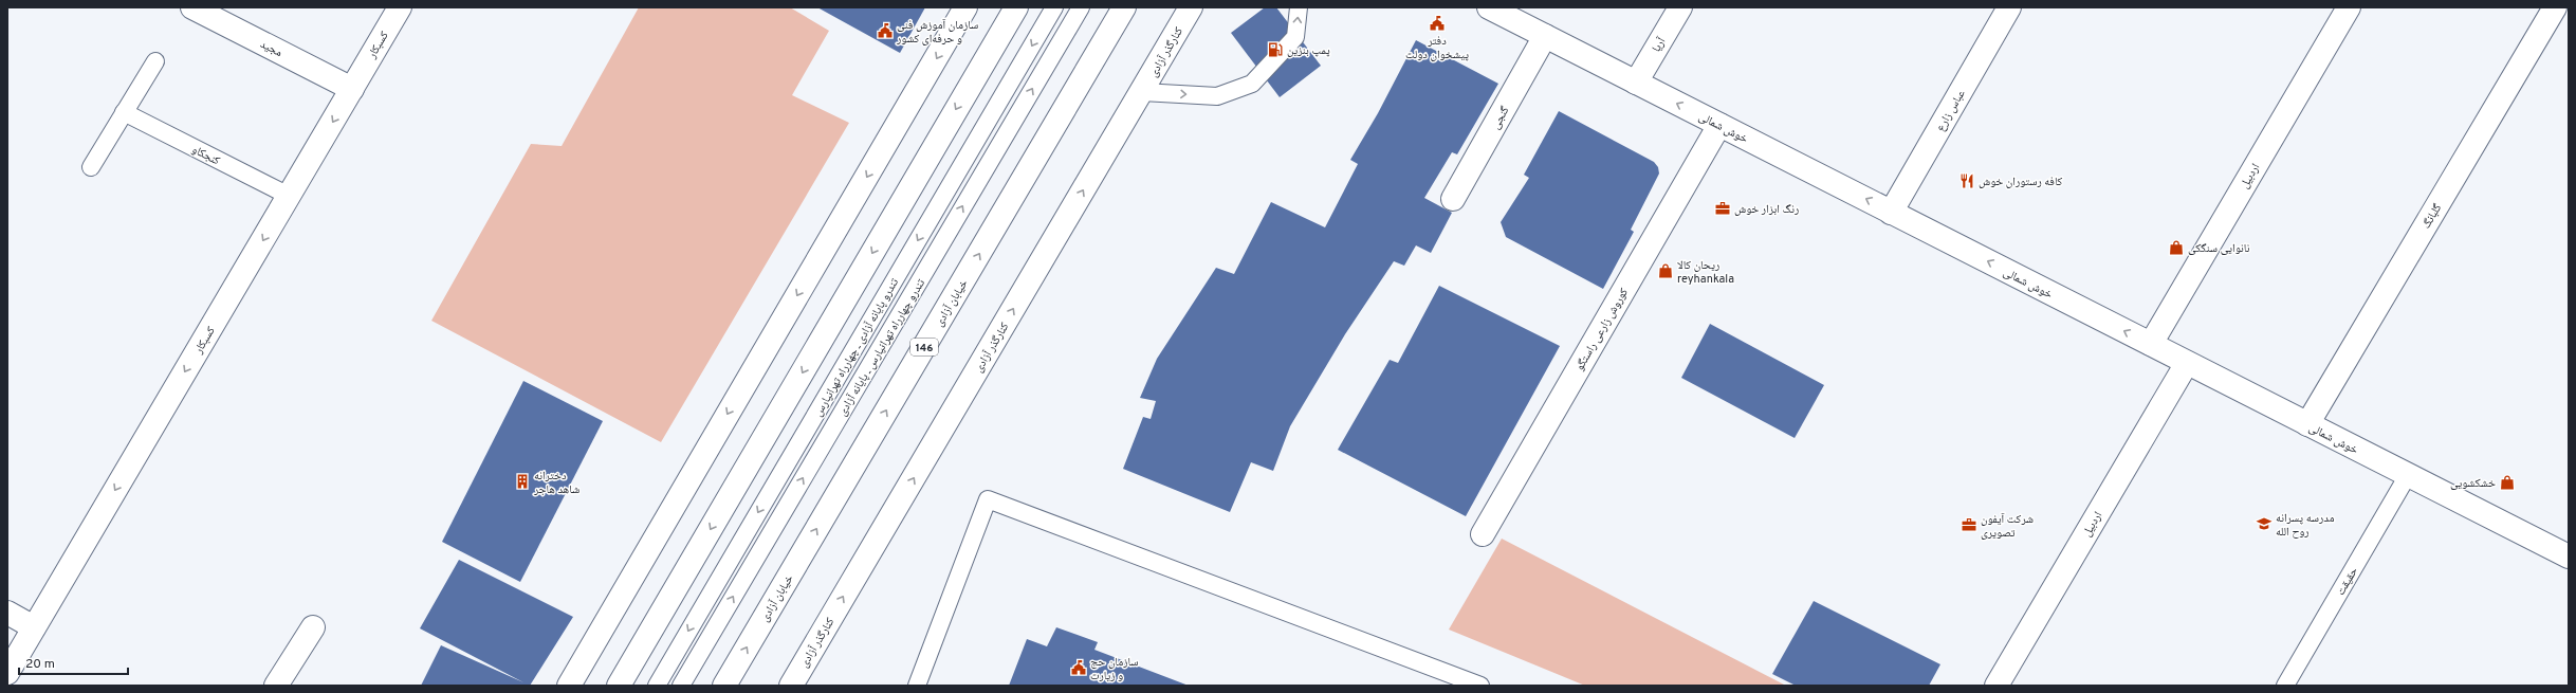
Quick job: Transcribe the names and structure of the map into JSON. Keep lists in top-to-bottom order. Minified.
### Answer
{"streets":{"main road":["کسبکار","آریا","مجید","کنارگذر آزادی","عباس زارع","گنجی","خوش شمالی","اردبیل","گلبانگ","خیابان آزادی","کوروش زارعی راستگو","146"],"lane":["کنجکاو","تندرو پایانه آزادی ـ چهارراه تهرانپارس","تندرو چهارراه تهرانپارس ـ پایانه آزادی","حقیقت"]},"crossings":[["کسبکار","مجید"],["کسبکار","کنجکاو"],["آریا","خوش شمالی"],["عباس زارع","خوش شمالی"],["گنجی","خوش شمالی"],["خوش شمالی","اردبیل"],["خوش شمالی","گلبانگ"],["خوش شمالی","کوروش زارعی راستگو"],["خوش شمالی","حقیقت"]],"one_way":["کسبکار","خوش شمالی","تندرو پایانه آزادی ـ چهارراه تهرانپارس","تندرو چهارراه تهرانپارس ـ پایانه آزادی"],"places":{"public building":["دفتر پیشخوان دولت","سازمان آموزش فنی و حرفه‌ای کشور","سازمان حج و زیارت"],"fuel station":["پمپ بنزین"],"restaurant":["کافه رستوران خوش"],"office":["رنگ ابزار خوش","شرکت آیفون تصویری"],"shop":["نانوایی سنگکی","ریحان کالا reyhankala","خشکشویی"],"building":["دخترانه شاهد هاجر"],"school or university":["مدرسه پسرانه روح الله"]},"scale_bar":"20 m"}
